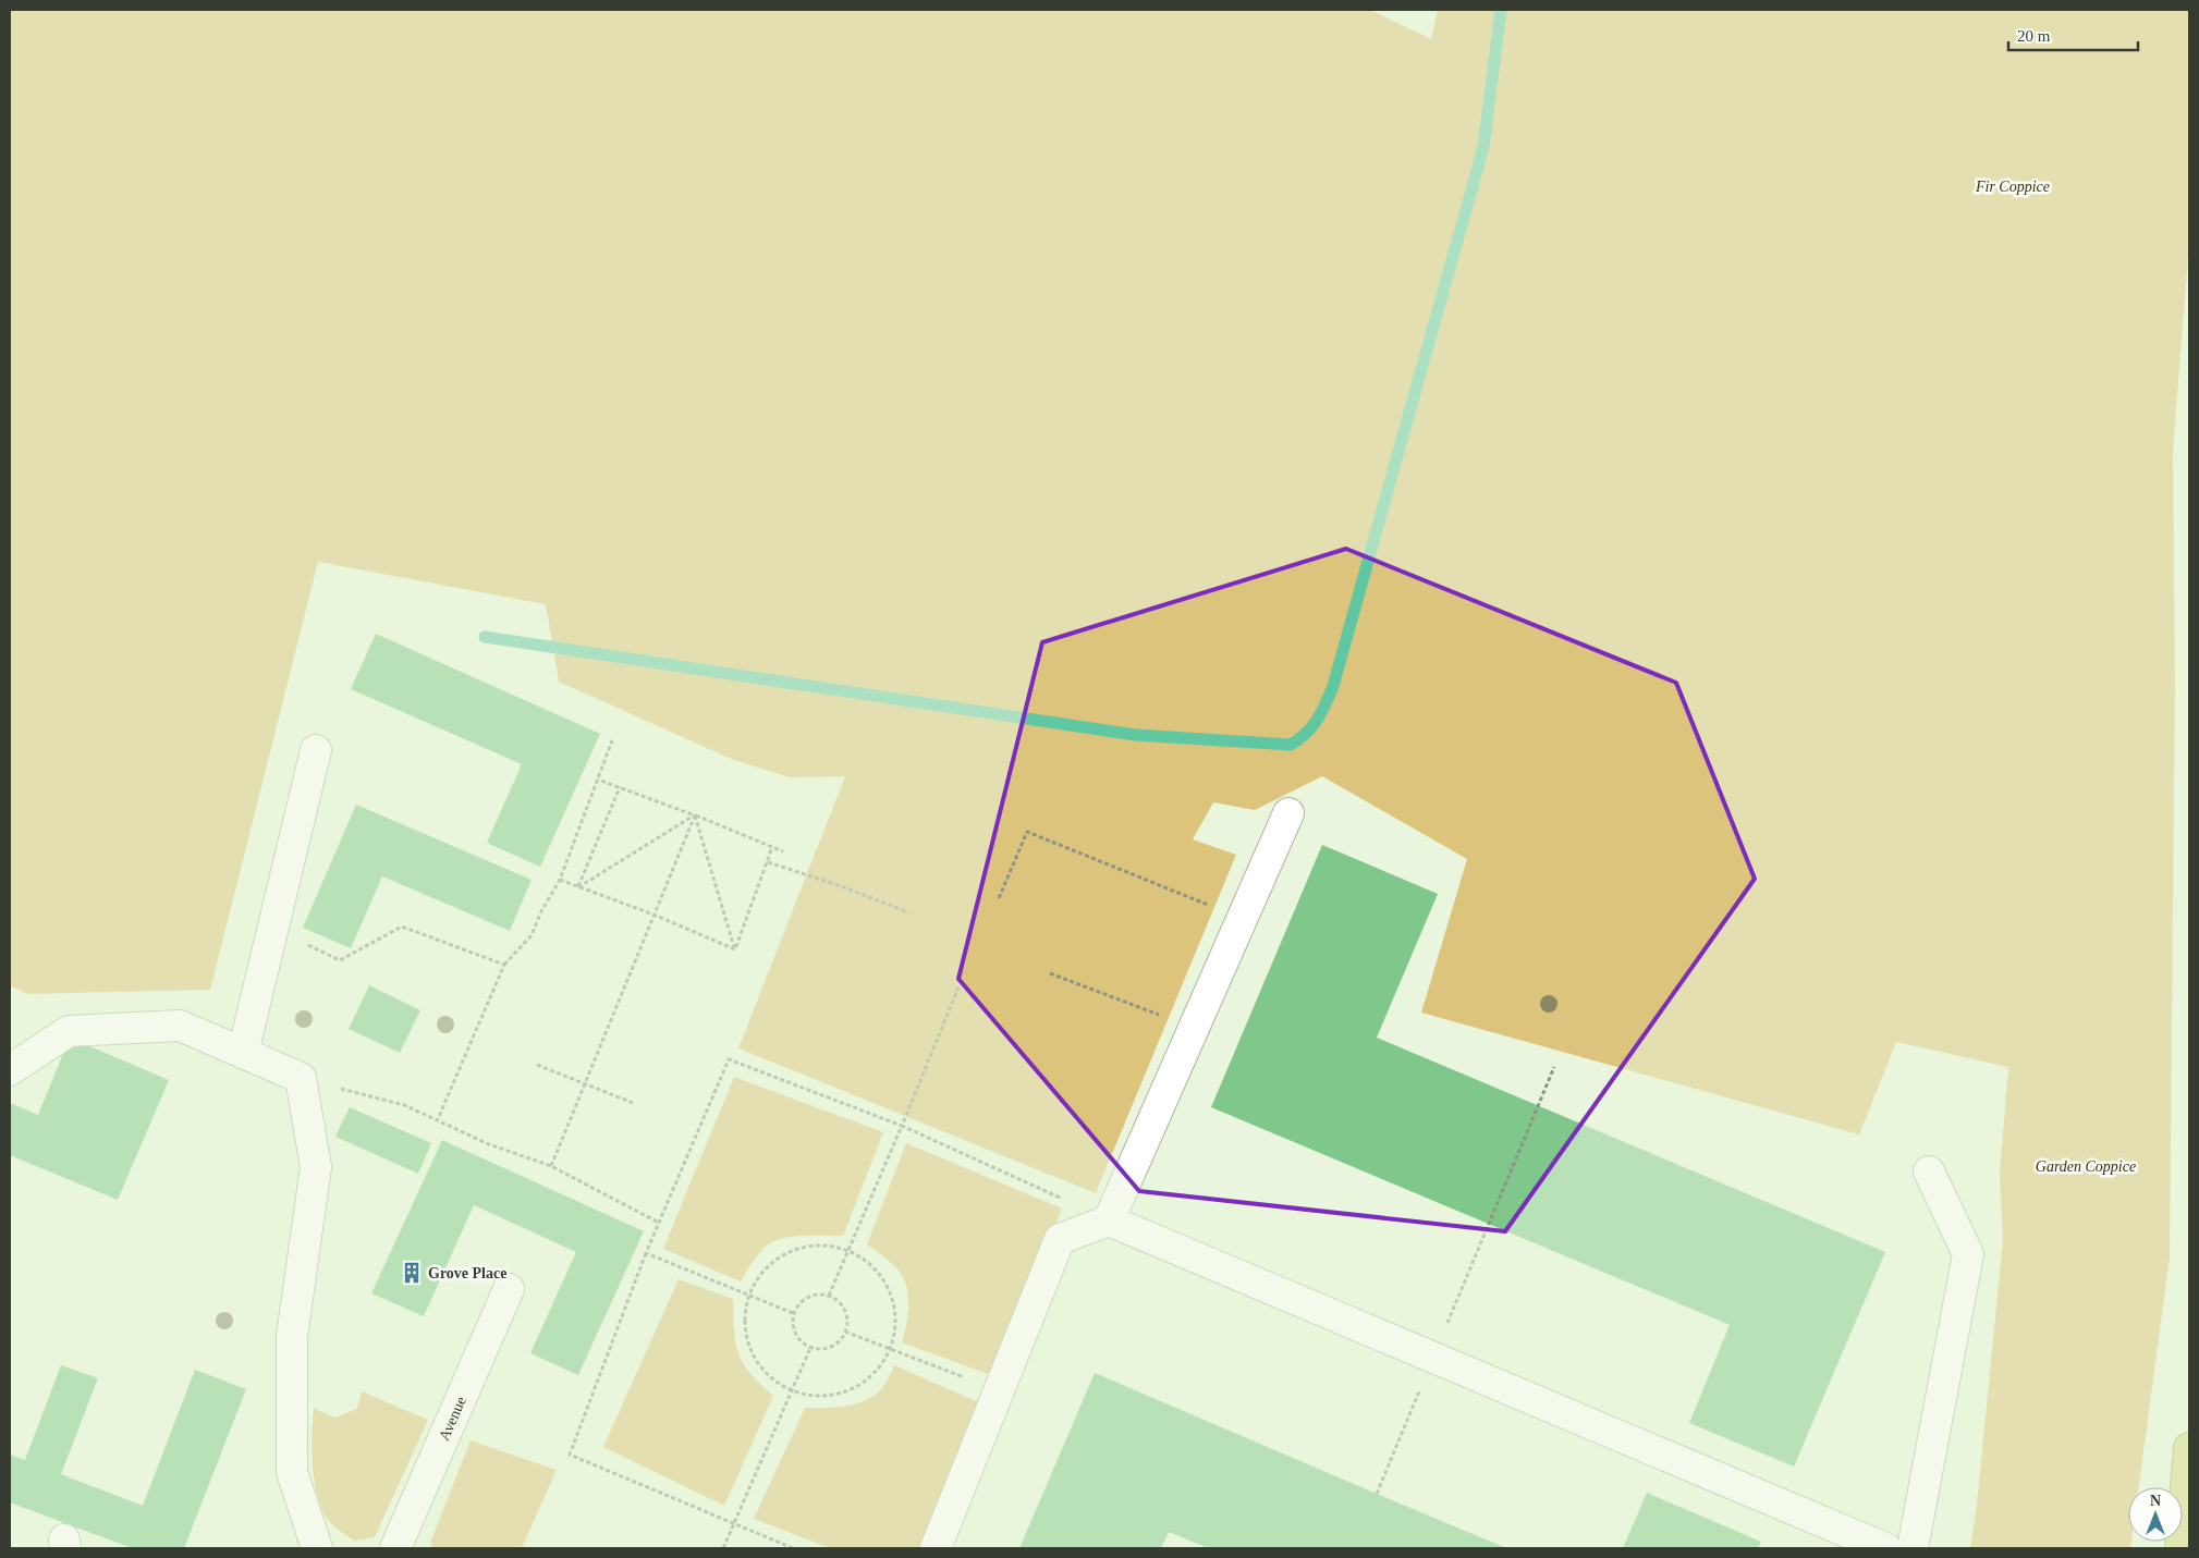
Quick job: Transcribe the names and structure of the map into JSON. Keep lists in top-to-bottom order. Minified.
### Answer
{"streets":{"lane":["Avenue"]},"parks":["Fir Coppice","Garden Coppice"],"places":{"building":["Grove Place"]},"scale_bar":"20 m","north":"top"}
